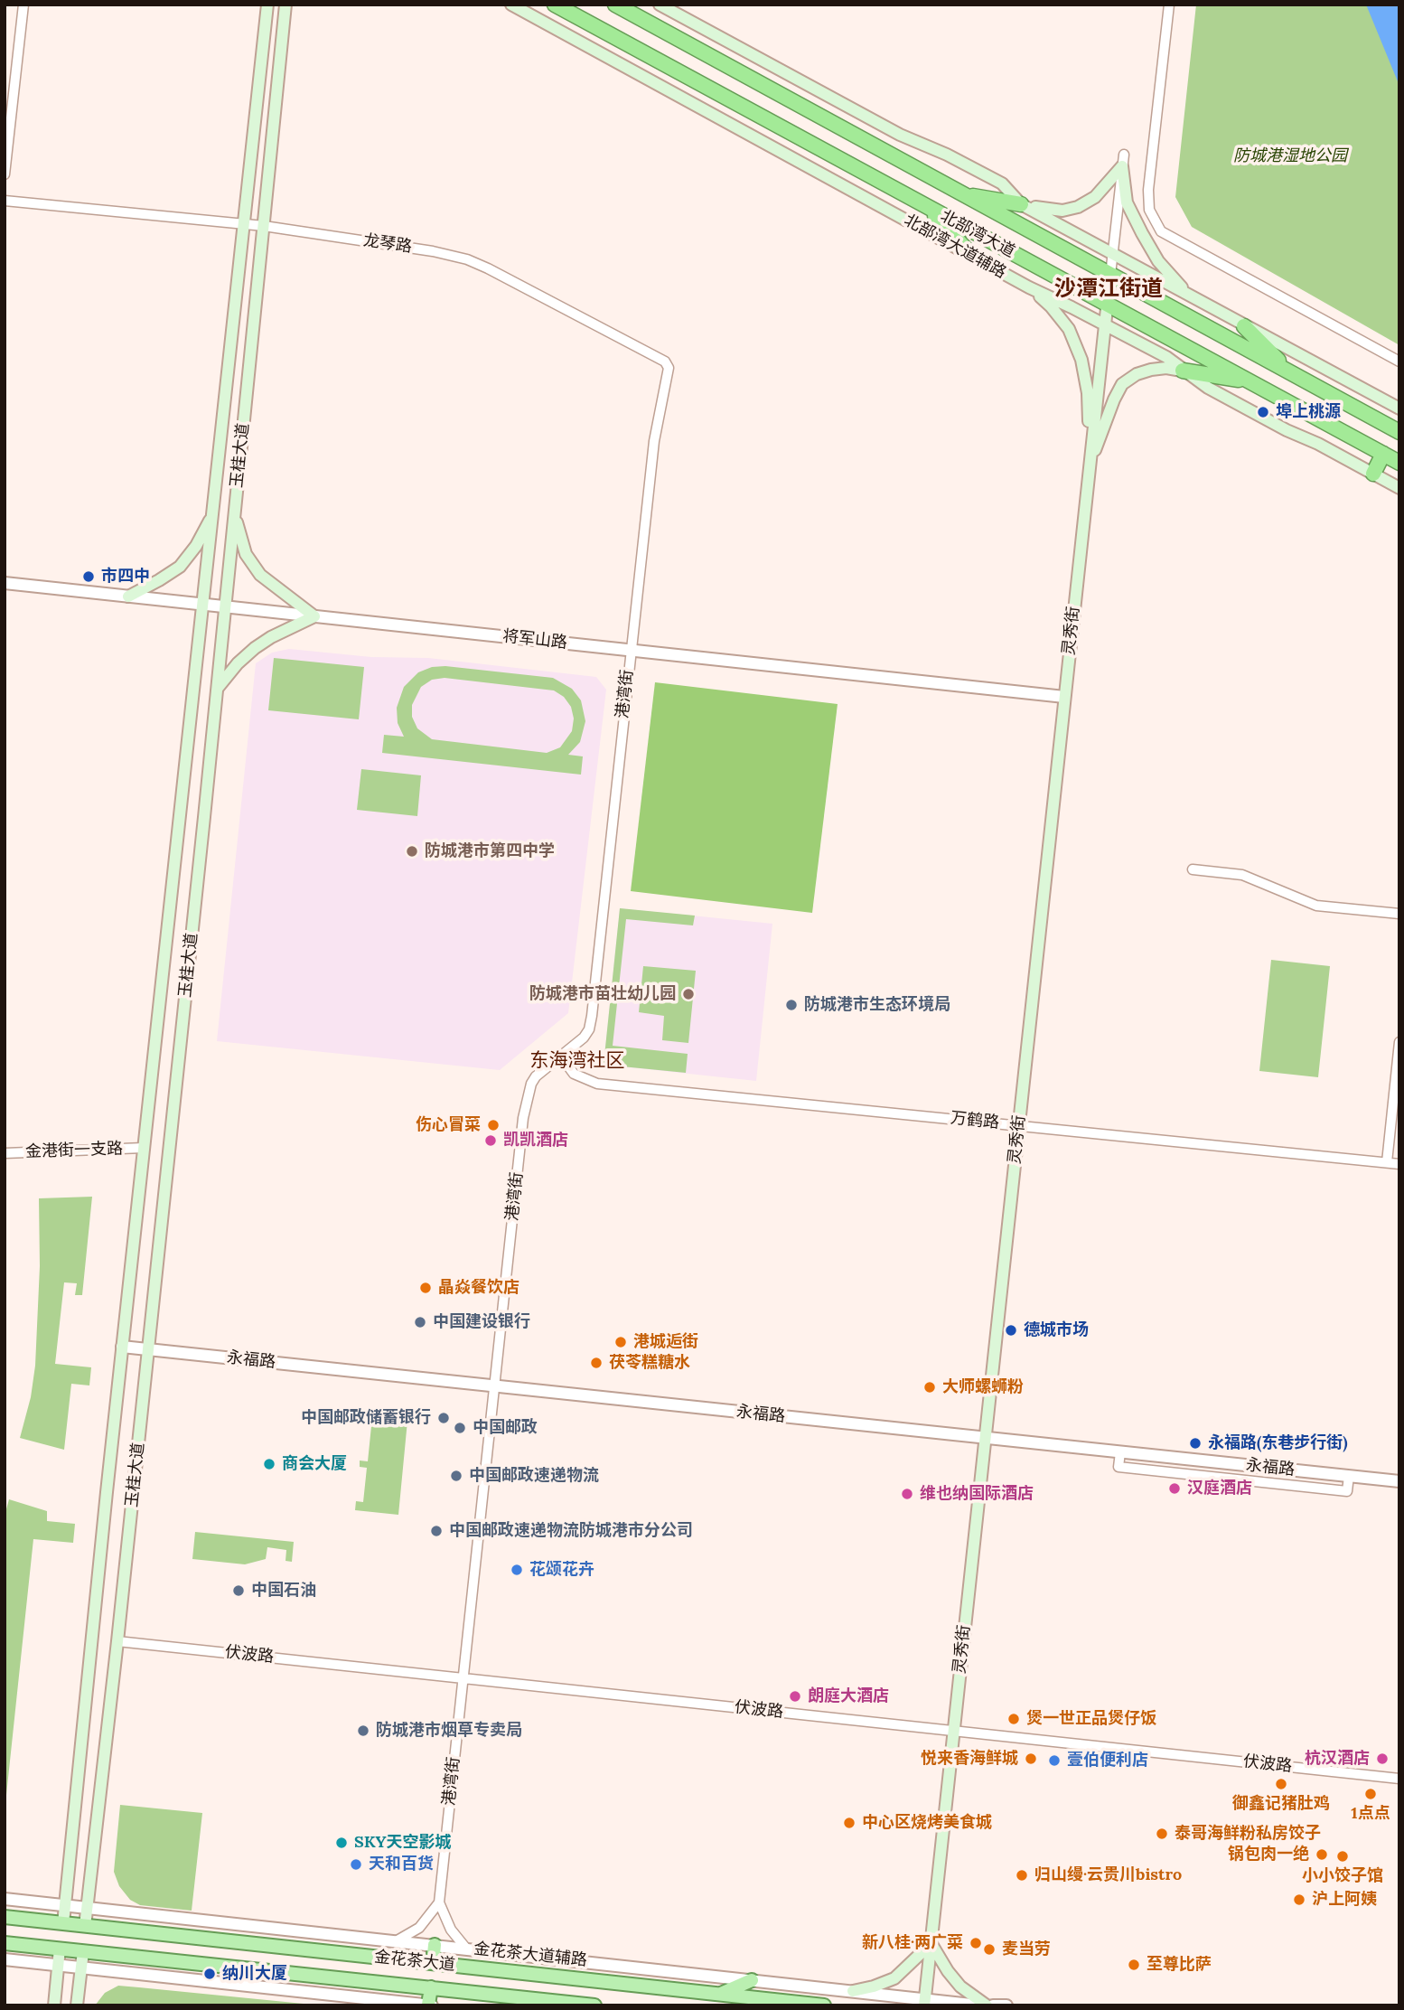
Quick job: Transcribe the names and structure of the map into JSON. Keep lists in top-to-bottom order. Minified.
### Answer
{"streets":{"highway":["北部湾大道"],"main road":["北部湾大道辅路","玉桂大道","灵秀街","金花茶大道"],"street":["龙琴路","将军山路","港湾街","万鹤路","金港街一支路","永福路","伏波路","金花茶大道辅路"]},"crossings":[["北部湾大道","灵秀街"],["龙琴路","玉桂大道"],["龙琴路","港湾街"],["北部湾大道辅路","灵秀街"],["玉桂大道","将军山路"],["玉桂大道","金港街一支路"],["玉桂大道","永福路"],["玉桂大道","伏波路"],["玉桂大道","金花茶大道辅路"],["玉桂大道","金花茶大道"],["灵秀街","将军山路"],["灵秀街","万鹤路"],["灵秀街","永福路"],["灵秀街","伏波路"],["灵秀街","金花茶大道辅路"],["将军山路","港湾街"],["港湾街","万鹤路"],["港湾街","永福路"],["港湾街","伏波路"]],"districts":["沙潭江街道","东海湾社区"],"parks":["防城港湿地公园"],"places":["埠上桃源","市四中","防城港市第四中学","防城港市苗壮幼儿园","防城港市生态环境局","伤心冒菜","凯凯酒店","晶焱餐饮店","中国建设银行","德城市场","港城逅街","茯苓糕糖水","大师螺蛳粉","中国邮政储蓄银行","中国邮政","永福路(东巷步行街)","商会大厦","中国邮政速递物流","汉庭酒店","维也纳国际酒店","中国邮政速递物流防城港市分公司","花颂花卉","中国石油","朗庭大酒店","煲一世正品煲仔饭","防城港市烟草专卖局","悦来香海鲜城","杭汉酒店","壹伯便利店","御鑫记猪肚鸡","1点点","中心区烧烤美食城","泰哥海鲜粉私房饺子","SKY天空影城","锅包肉一绝","小小饺子馆","天和百货","归山缦·云贵川bistro","沪上阿姨","新八桂·两广菜","麦当劳","至尊比萨","纳川大厦"]}
